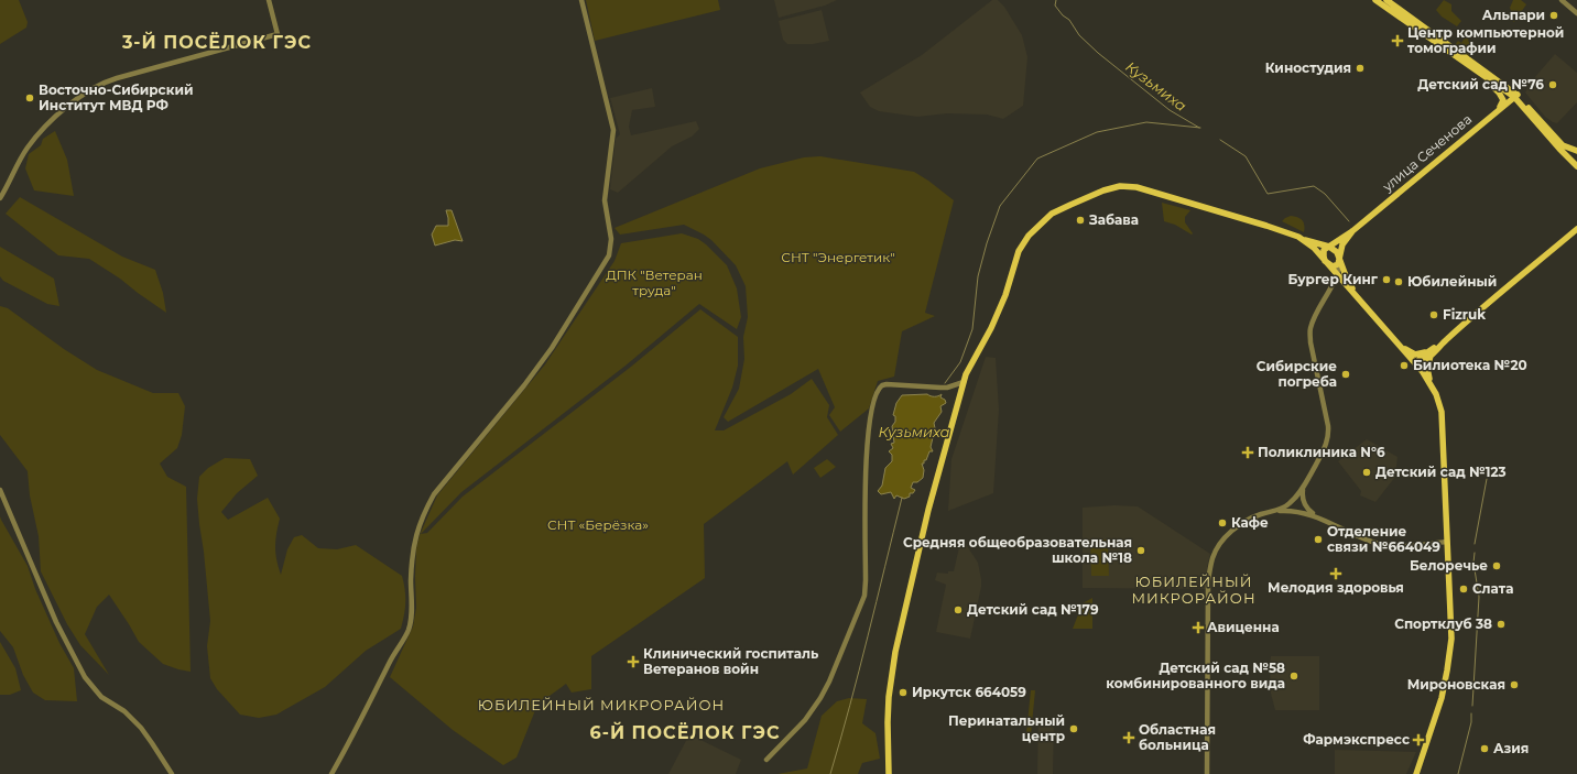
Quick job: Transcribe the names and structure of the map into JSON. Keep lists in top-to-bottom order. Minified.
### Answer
{"streets":{"main road":["улица Сеченова"]},"districts":["3-Й ПОСЁЛОК ГЭС","ЮБИЛЕЙНЫЙ МИКРОРАЙОН","ЮБИЛЕЙНЫЙ МИКРОРАЙОН","6-Й ПОСЁЛОК ГЭС"],"water":["Кузьмиха"],"parks":["СНТ \"Энергетик\"","ДПК \"Ветеран труда\"","СНТ «Берёзка»"],"places":{"other":["Альпари","Киностудия","Детский сад №76","Восточно-Сибирский Институт МВД РФ","Забава","Бургер Кинг","Юбилейный","Fizruk","Билиотека №20","Сибирские погреба","Детский сад №123","Кафе","Отделение связи №664049","Средняя общеобразовательная школа №18","Белоречье","Слата","Детский сад №179","Спортклуб 38","Детский сад №58 комбинированного вида","Мироновская","Иркутск 664059","Перинатальный центр","Азия"],"health":["Центр компьютерной томографии","Поликлиника N°6","Мелодия здоровья","Авиценна","Клинический госпиталь Ветеранов войн","Областная больница","Фармэкспресс"]}}
